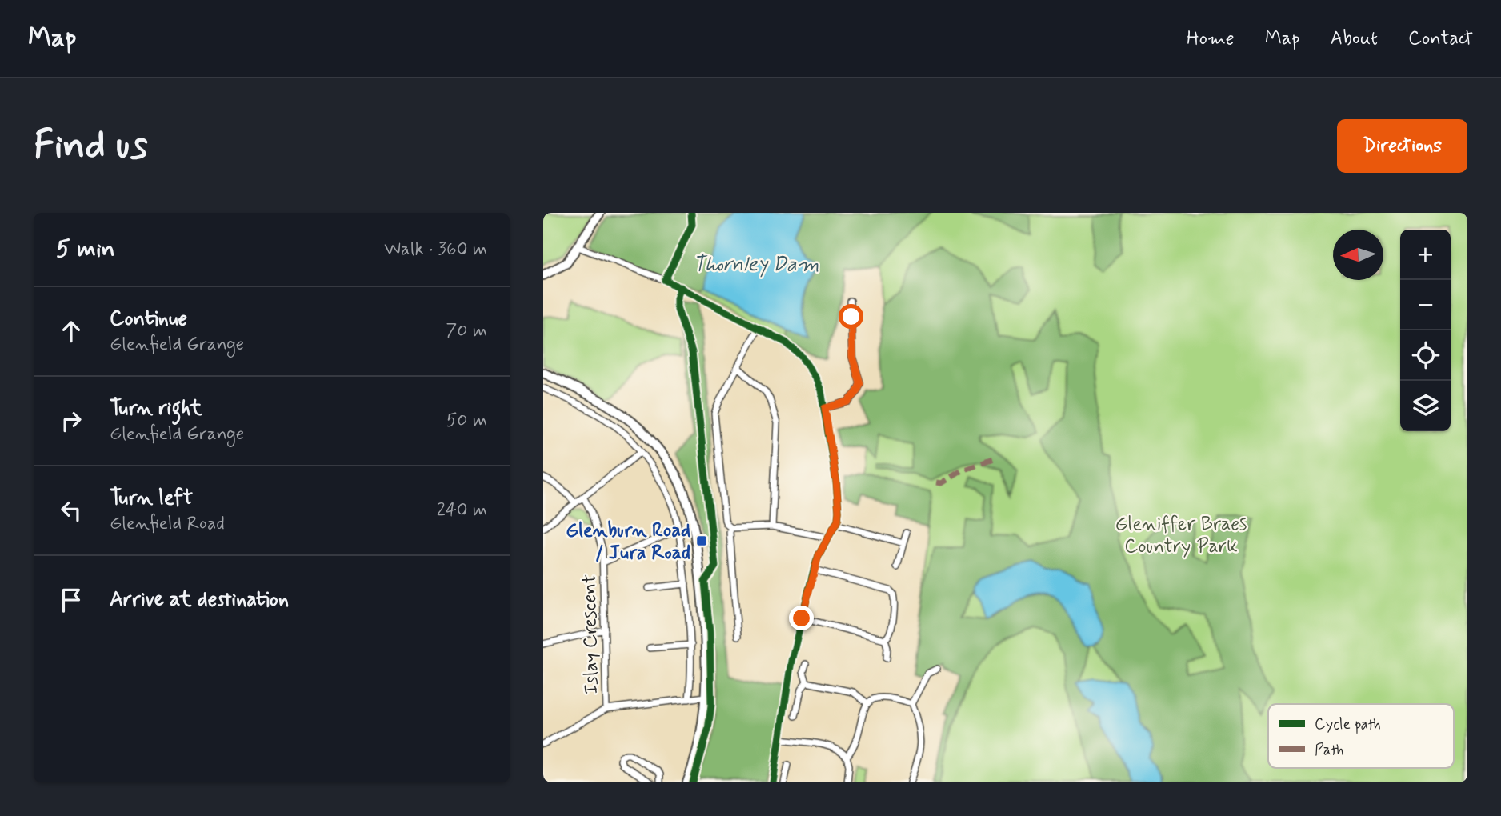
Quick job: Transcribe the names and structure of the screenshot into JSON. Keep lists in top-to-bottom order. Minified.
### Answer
{"streets":{"street":["Islay Crescent"]},"water":["Thornley Dam"],"parks":["Gleniffer Braes Country Park"],"places":{"transit":["Glenburn Road / Jura Road"]},"legend":["Cycle path","Path"],"north":"left","page":{"header":"Map","nav":["Home","Map","About","Contact"],"buttons":"Directions","title":"Find us","heading":["5 min","Walk · 360 m"],"map_buttons":["+","−"],"list":[["Continue","Glenfield Grange","70 m"],["Turn right","Glenfield Grange","50 m"],["Turn left","Glenfield Road","240 m"],"Arrive at destination"]}}
